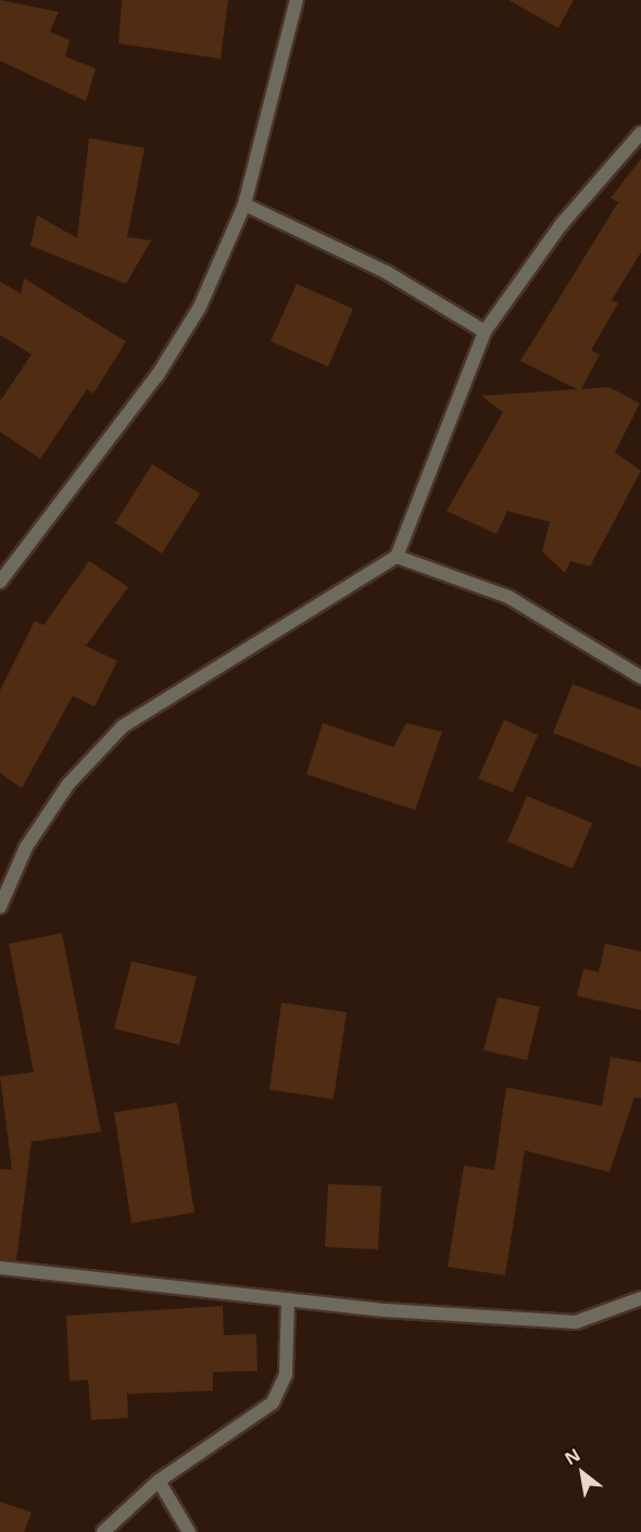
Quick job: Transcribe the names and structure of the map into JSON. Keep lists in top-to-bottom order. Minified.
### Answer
{"north":"top left"}
